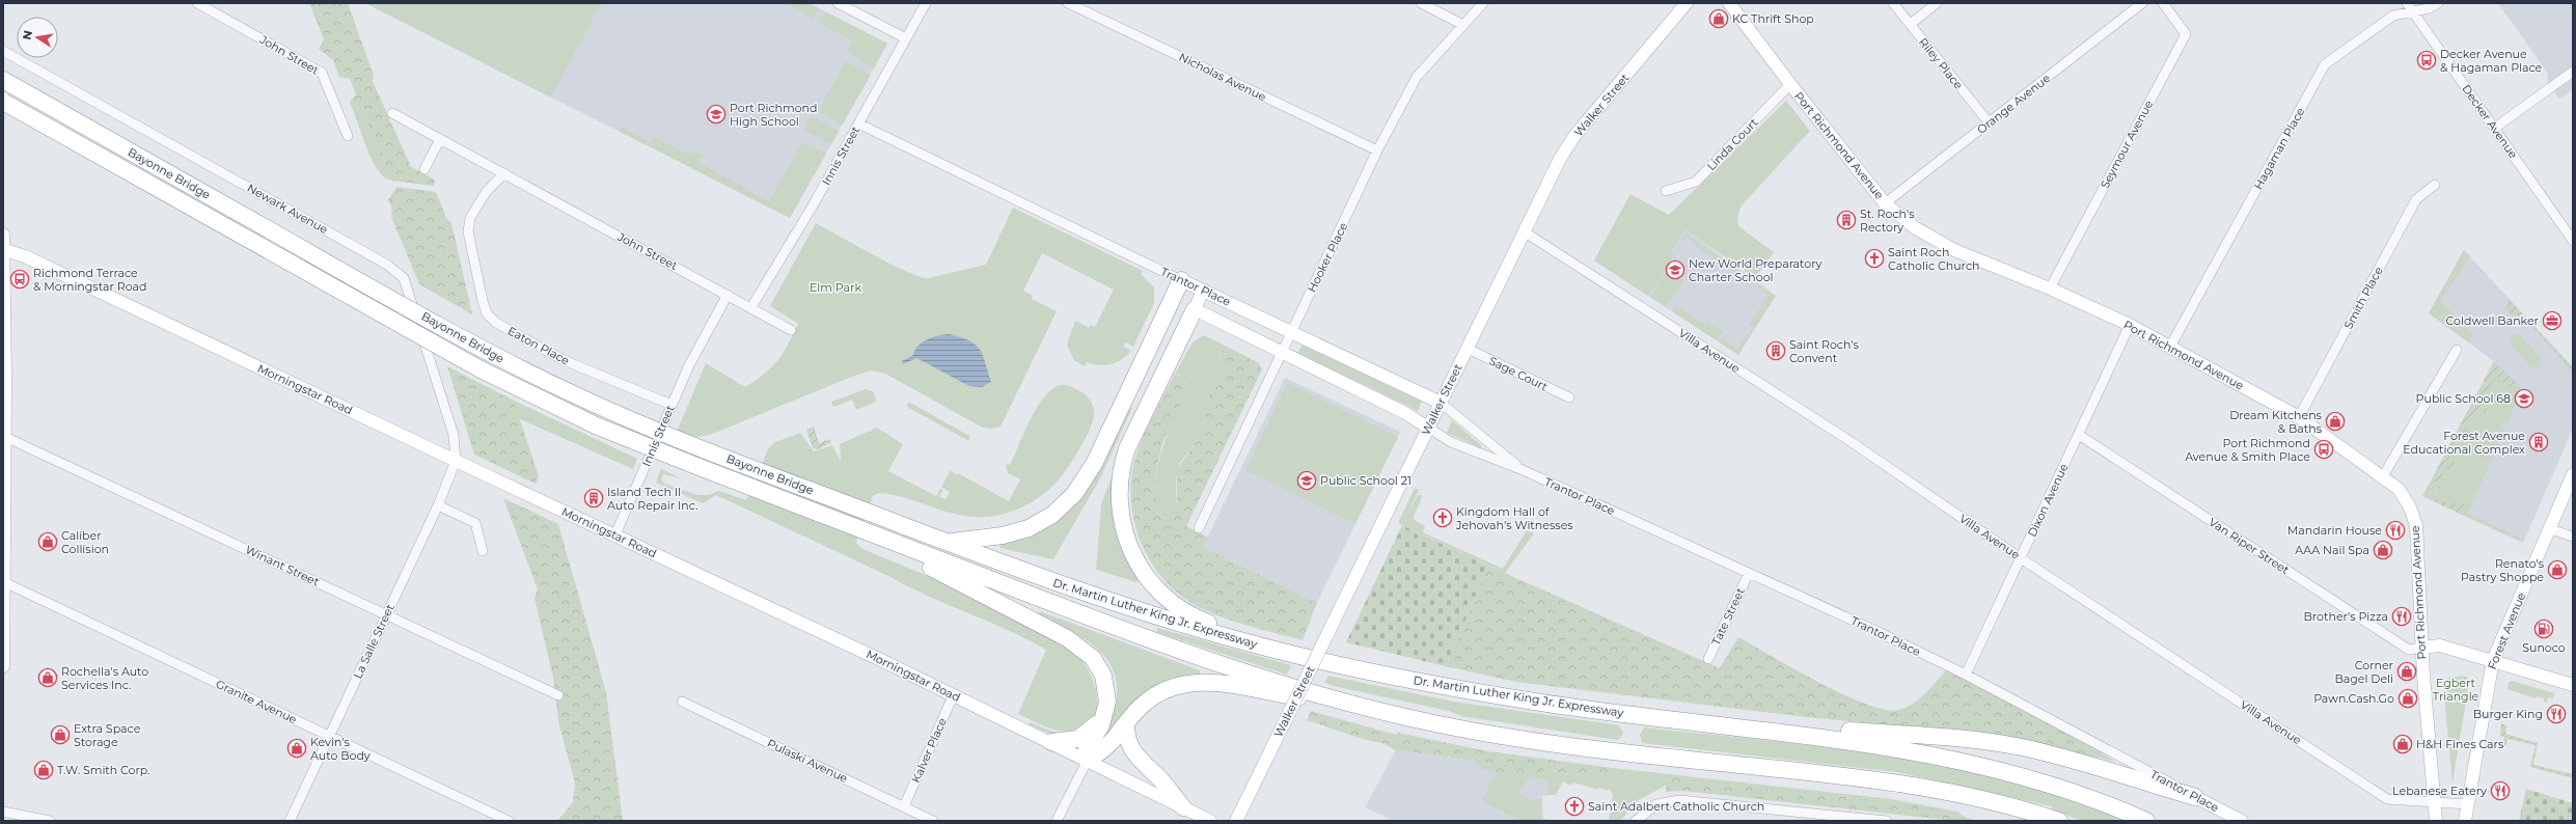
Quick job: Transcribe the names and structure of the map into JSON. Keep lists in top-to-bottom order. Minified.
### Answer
{"streets":{"highway":["Bayonne Bridge","Dr. Martin Luther King Jr. Expressway"],"street":["John Street","Riley Place","Nicholas Avenue","Orange Avenue","Walker Street","Decker Avenue","Linda Court","Seymour Avenue","Port Richmond Avenue","Hagaman Place","Innis Street","Newark Avenue","Hooker Place","Trantor Place","Smith Place","Eaton Place","Villa Avenue","Sage Court","Morningstar Road","Dixon Avenue","Van Riper Street","Winant Street","Tate Street","Forest Avenue","La Salle Street","Granite Avenue","Kalver Place","Pulaski Avenue"]},"crossings":[["John Street","Innis Street"],["John Street","Eaton Place"],["Riley Place","Orange Avenue"],["Nicholas Avenue","Hooker Place"],["Orange Avenue","Port Richmond Avenue"],["Walker Street","Trantor Place"],["Walker Street","Villa Avenue"],["Walker Street","Sage Court"],["Decker Avenue","Hagaman Place"],["Linda Court","Port Richmond Avenue"],["Seymour Avenue","Port Richmond Avenue"],["Port Richmond Avenue","Hagaman Place"],["Port Richmond Avenue","Smith Place"],["Port Richmond Avenue","Villa Avenue"],["Port Richmond Avenue","Dixon Avenue"],["Port Richmond Avenue","Van Riper Street"],["Innis Street","Trantor Place"],["Innis Street","Eaton Place"],["Innis Street","Morningstar Road"],["Bayonne Bridge","Dr. Martin Luther King Jr. Expressway"],["Newark Avenue","Morningstar Road"],["Newark Avenue","La Salle Street"],["Hooker Place","Trantor Place"],["Trantor Place","Dixon Avenue"],["Trantor Place","Tate Street"],["Villa Avenue","Dixon Avenue"],["Villa Avenue","Forest Avenue"],["Morningstar Road","La Salle Street"],["Morningstar Road","Kalver Place"],["Dixon Avenue","Van Riper Street"],["Winant Street","La Salle Street"],["La Salle Street","Granite Avenue"],["Kalver Place","Pulaski Avenue"]],"parks":["Elm Park","Egbert Triangle"],"places":{"shop":["KC Thrift Shop","Dream Kitchens & Baths","Caliber Collision","AAA Nail Spa","Renato's Pastry Shoppe","Corner Bagel Deli","Rochella's Auto Services Inc.","Pawn.Cash.Go","Extra Space Storage","H&H Fines Cars","Kevin’s Auto Body","T.W. Smith Corp."],"bus stop":["Decker Avenue & Hagaman Place","Richmond Terrace & Morningstar Road","Port Richmond Avenue & Smith Place"],"school or university":["Port Richmond High School","New World Preparatory Charter School","Public School 68","Public School 21"],"building":["St. Roch's Rectory","Saint Roch's Convent","Forest Avenue Educational Complex","Island Tech II Auto Repair Inc."],"church":["Saint Roch Catholic Church","Kingdom Hall of Jehovah's Witnesses","Saint Adalbert Catholic Church"],"office":["Coldwell Banker"],"restaurant":["Mandarin House","Brother's Pizza","Burger King","Lebanese Eatery"],"fuel station":["Sunoco"]},"north":"left"}
